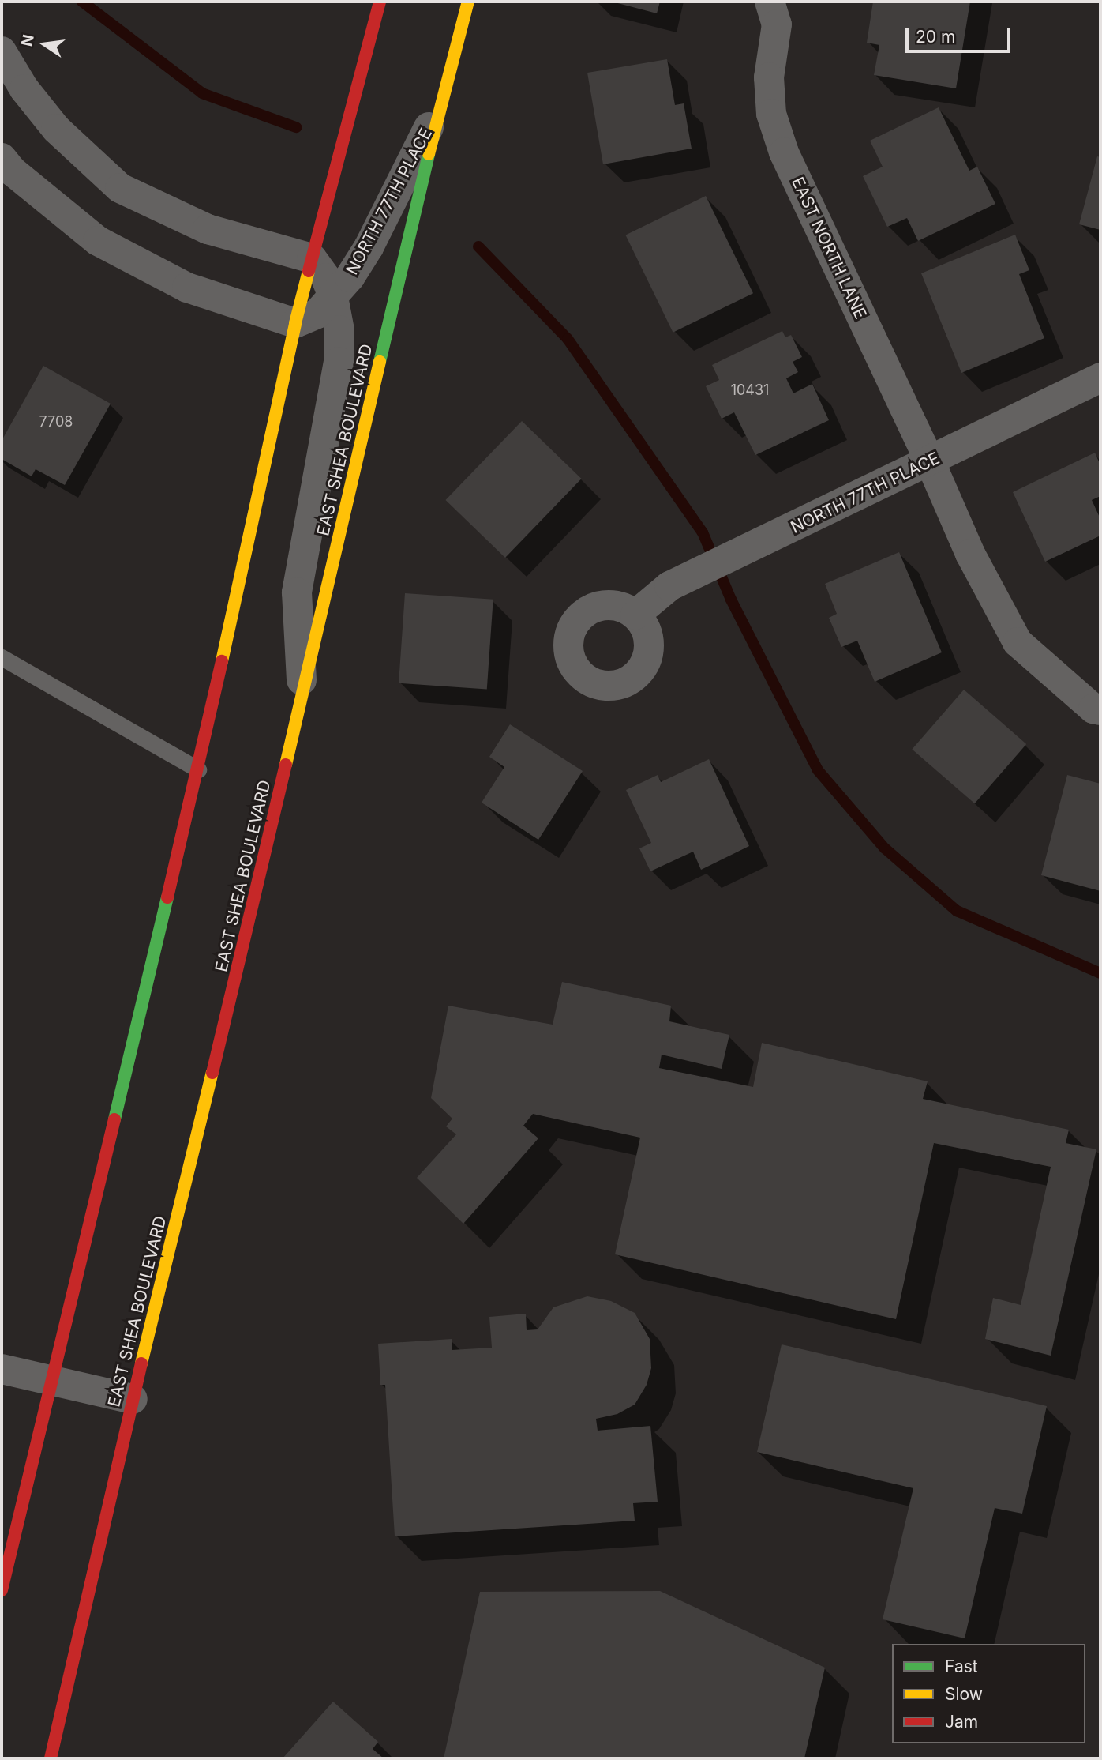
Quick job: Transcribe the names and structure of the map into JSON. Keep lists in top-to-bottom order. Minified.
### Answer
{"streets":{"main road":["EAST SHEA BOULEVARD"],"street":["NORTH 77TH PLACE","EAST NORTH LANE"]},"crossings":[["NORTH 77TH PLACE","EAST NORTH LANE"],["NORTH 77TH PLACE","EAST SHEA BOULEVARD"]],"house_numbers":["10431","7708"],"legend":["Fast","Slow","Jam"],"scale_bar":"20 m","north":"left"}
